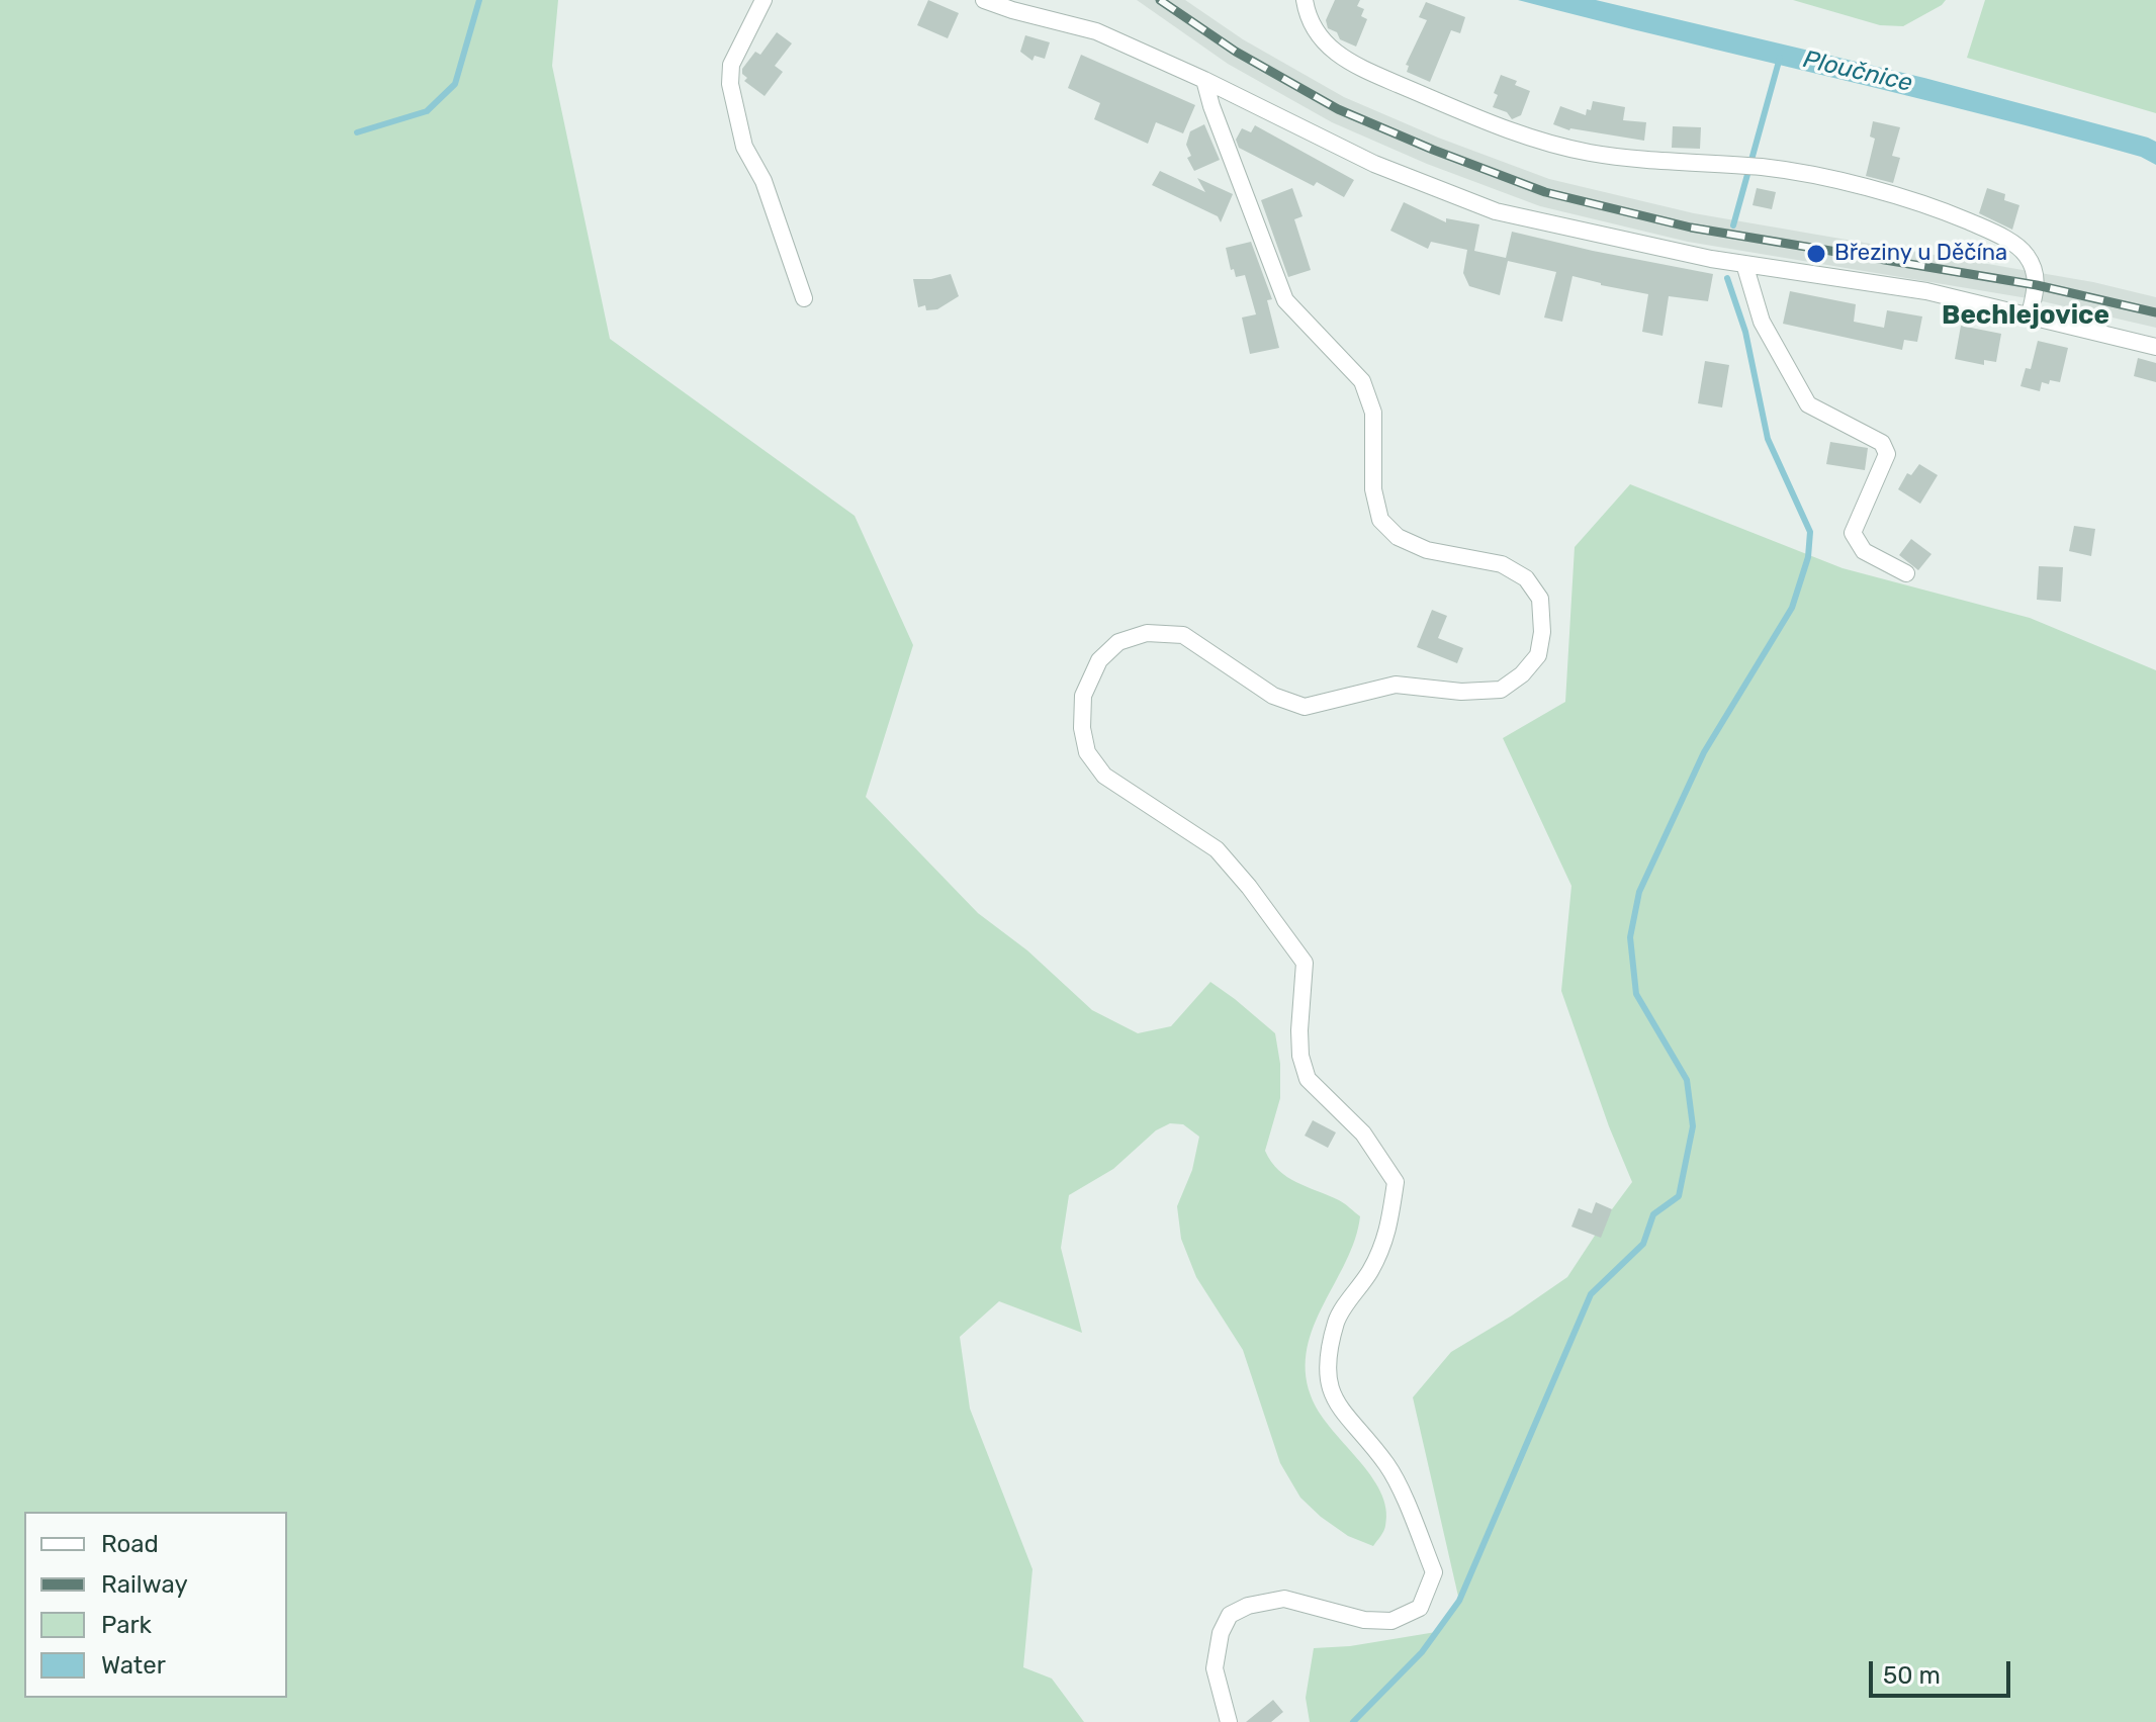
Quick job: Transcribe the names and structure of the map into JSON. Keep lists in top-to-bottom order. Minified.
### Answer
{"districts":["Bechlejovice"],"water":["Ploučnice"],"places":["Březiny u Děčína"],"legend":["Road","Railway","Park","Water"],"scale_bar":"50 m"}
